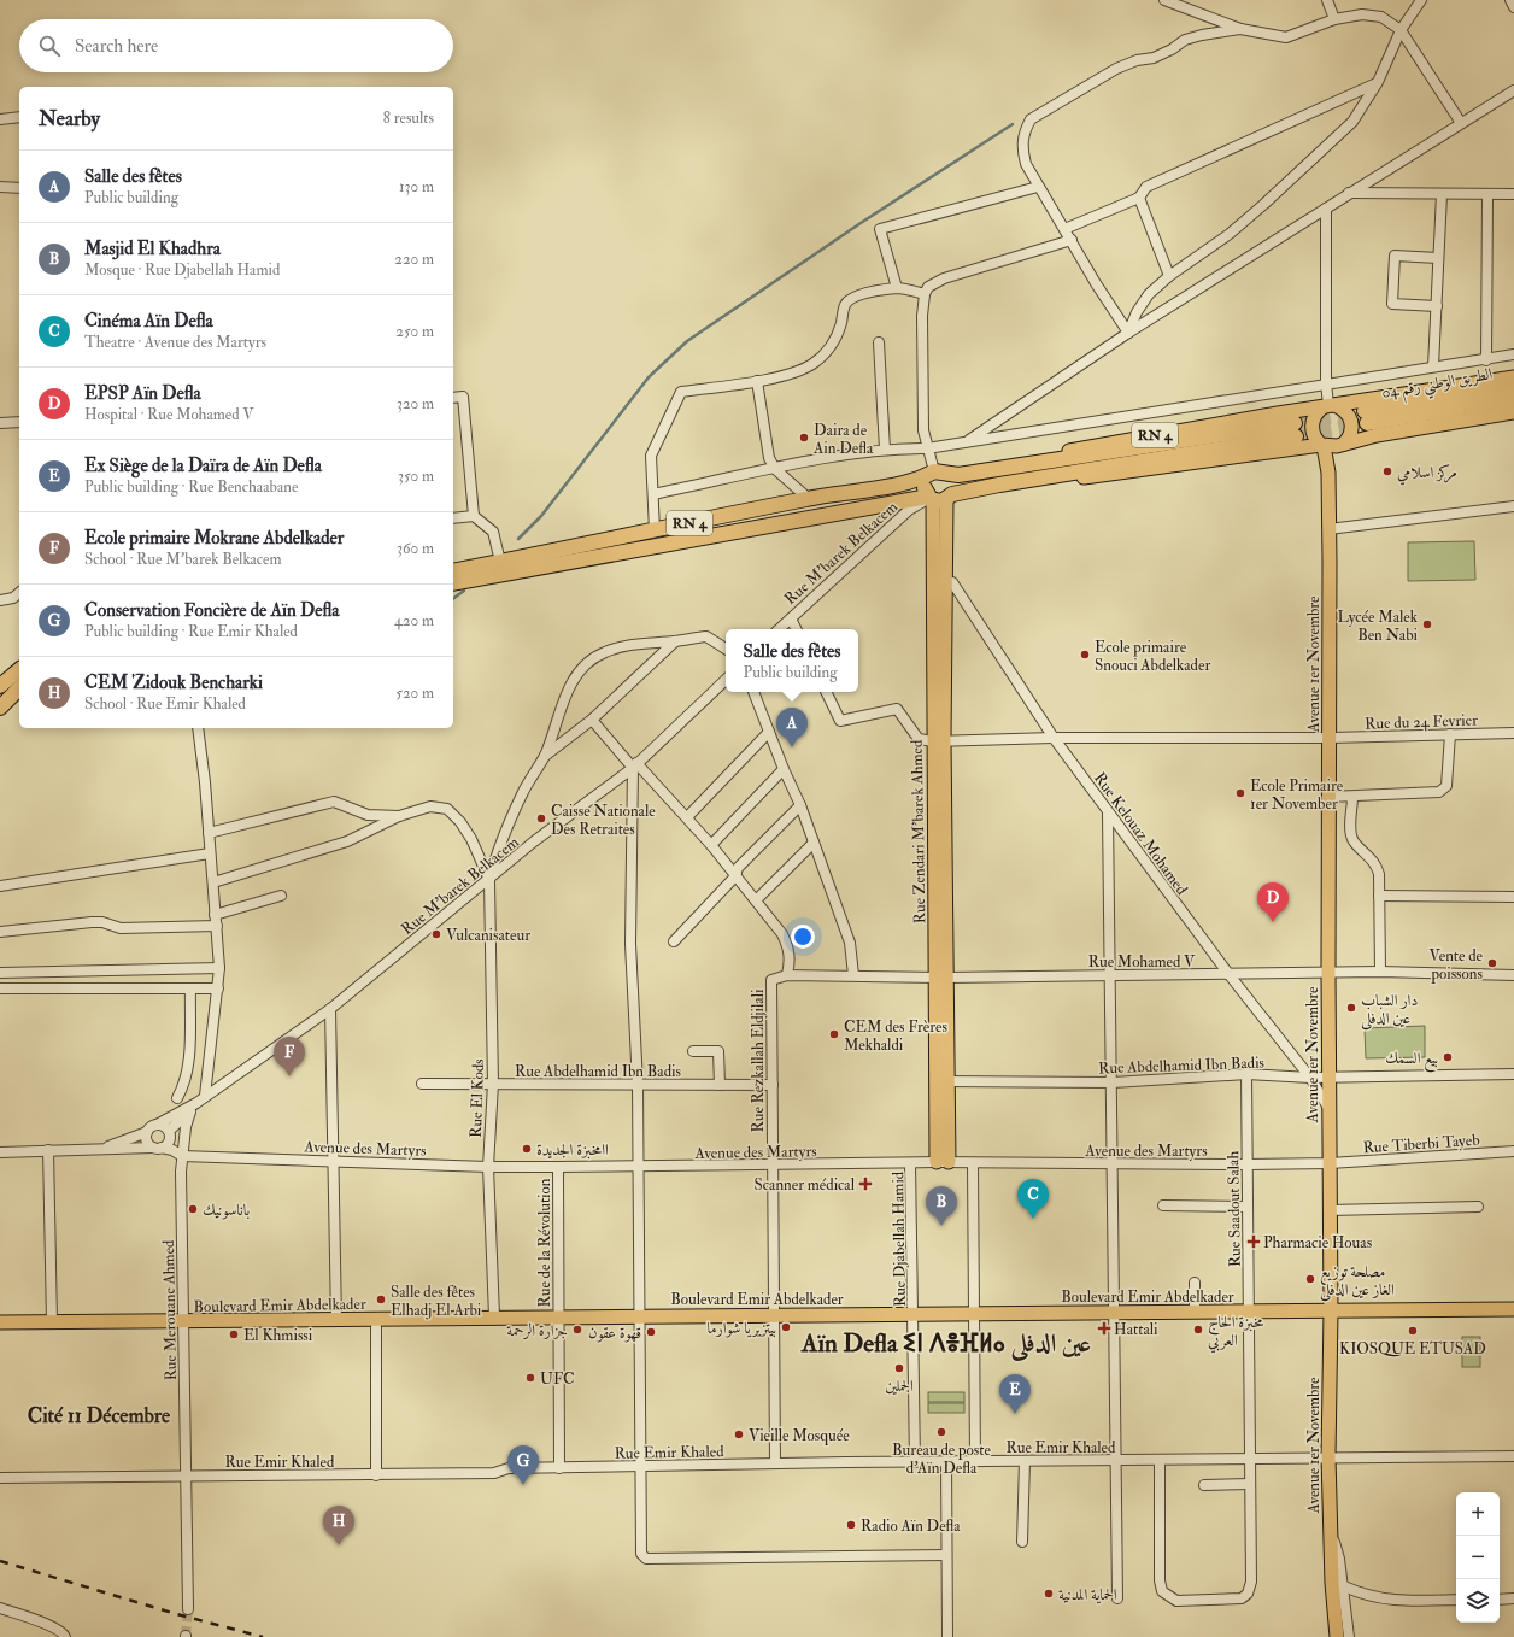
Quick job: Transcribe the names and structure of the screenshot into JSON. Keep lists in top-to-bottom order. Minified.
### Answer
{"streets":{"highway":["الطريق الوطني رقم 04","RN 4"],"main road":["Avenue 1er Novembre","Boulevard Emir Abdelkader"],"street":["Rue M'barek Belkacem","Rue du 24 Fevrier","Rue Kelouaz Mohamed","Rue Mohamed V","Rue Rezkallah Eldjilali","Rue Abdelhamid Ibn Badis","Rue El Kods","Rue Tiberbi Tayeb","Avenue des Martyrs","Rue Saadout Salah","Rue Djabellah Hamid","Rue de la Révolution","Rue Merouane Ahmed","Rue Emir Khaled"]},"crossings":[["RN 4","Rue M'barek Belkacem"],["RN 4","Avenue 1er Novembre"],["Rue M'barek Belkacem","Rue El Kods"],["Rue M'barek Belkacem","Avenue des Martyrs"],["Rue M'barek Belkacem","Rue Merouane Ahmed"],["Avenue 1er Novembre","Rue du 24 Fevrier"],["Avenue 1er Novembre","Rue Kelouaz Mohamed"],["Avenue 1er Novembre","Rue Mohamed V"],["Avenue 1er Novembre","Rue Abdelhamid Ibn Badis"],["Avenue 1er Novembre","Rue Tiberbi Tayeb"],["Avenue 1er Novembre","Avenue des Martyrs"],["Avenue 1er Novembre","Boulevard Emir Abdelkader"],["Avenue 1er Novembre","Rue Emir Khaled"],["Rue du 24 Fevrier","Rue Kelouaz Mohamed"],["Rue Kelouaz Mohamed","Rue Mohamed V"],["Rue Kelouaz Mohamed","Rue Abdelhamid Ibn Badis"],["Rue Mohamed V","Rue Rezkallah Eldjilali"],["Rue Rezkallah Eldjilali","Rue Abdelhamid Ibn Badis"],["Rue Rezkallah Eldjilali","Avenue des Martyrs"],["Rue Rezkallah Eldjilali","Boulevard Emir Abdelkader"],["Rue Rezkallah Eldjilali","Rue Emir Khaled"],["Rue Abdelhamid Ibn Badis","Rue El Kods"],["Rue Abdelhamid Ibn Badis","Rue Saadout Salah"],["Rue El Kods","Avenue des Martyrs"],["Rue El Kods","Boulevard Emir Abdelkader"],["Rue Tiberbi Tayeb","Avenue des Martyrs"],["Avenue des Martyrs","Rue Saadout Salah"],["Avenue des Martyrs","Rue Djabellah Hamid"],["Avenue des Martyrs","Rue de la Révolution"],["Avenue des Martyrs","Rue Merouane Ahmed"],["Rue Saadout Salah","Boulevard Emir Abdelkader"],["Rue Saadout Salah","Rue Emir Khaled"],["Rue Djabellah Hamid","Boulevard Emir Abdelkader"],["Rue Djabellah Hamid","Rue Emir Khaled"],["Rue de la Révolution","Boulevard Emir Abdelkader"],["Rue de la Révolution","Rue Emir Khaled"],["Boulevard Emir Abdelkader","Rue Merouane Ahmed"],["Rue Merouane Ahmed","Rue Emir Khaled"]],"districts":["Aïn Defla ⵉⵏ ⴷⴻⴼⵍⴰ عين الدفلى","Cité 11 Décembre"],"places":{"other":["Daira de Ain Defla","مركز اسلامي","Lycée Malek Ben Nabi","Ecole primaire Snouci Abdelkader","Ecole Primaire 1er November","Caisse Nationale Des Retraites","Vulcanisateur","Vente de poissons","دار الشباب عين الدفلى","CEM des Frères Mekhaldi","بيع السمك","اامخبزة الجديدة","باناسونيك","مصلحة توزيع الغاز عين الدفلى","Salle des fêtes Elhadj El Arbi","بيتزيريا شوارما","جزارة الرحمة","مخبزة الحاج العربي","KIOSQUE ETUSAD","قهوة عقون","El Khmissi","الجملين","UFC","Bureau de poste d'Aïn Defla","Vieille Mosquée","Radio Aïn Defla","الحماية المدنية"],"health":["Scanner médical","Pharmacie Houas","Hattali"]},"page":{"search":"Search here","heading":["Nearby","8 results"],"list":[{"mark":"A","name":"Salle des fêtes","note":"Public building","value":"130 m"},{"mark":"B","name":"Masjid El Khadhra","note":"Mosque · Rue Djabellah Hamid","value":"220 m"},{"mark":"C","name":"Cinéma Aïn Defla","note":"Theatre · Avenue des Martyrs","value":"250 m"},{"mark":"D","name":"EPSP Aïn Defla","note":"Hospital · Rue Mohamed V","value":"320 m"},{"mark":"E","name":"Ex Siège de la Daïra de Aïn Defla","note":"Public building · Rue Benchaabane","value":"350 m"},{"mark":"F","name":"Ecole primaire Mokrane Abdelkader","note":"School · Rue M'barek Belkacem","value":"360 m"},{"mark":"G","name":"Conservation Foncière de Aïn Defla","note":"Public building · Rue Emir Khaled","value":"420 m"},{"mark":"H","name":"CEM Zidouk Bencharki","note":"School · Rue Emir Khaled","value":"520 m"}],"popup":["Salle des fêtes","Public building"],"pins":["A","D","F","C","B","E","G","H"],"map_buttons":["+","−"]}}
